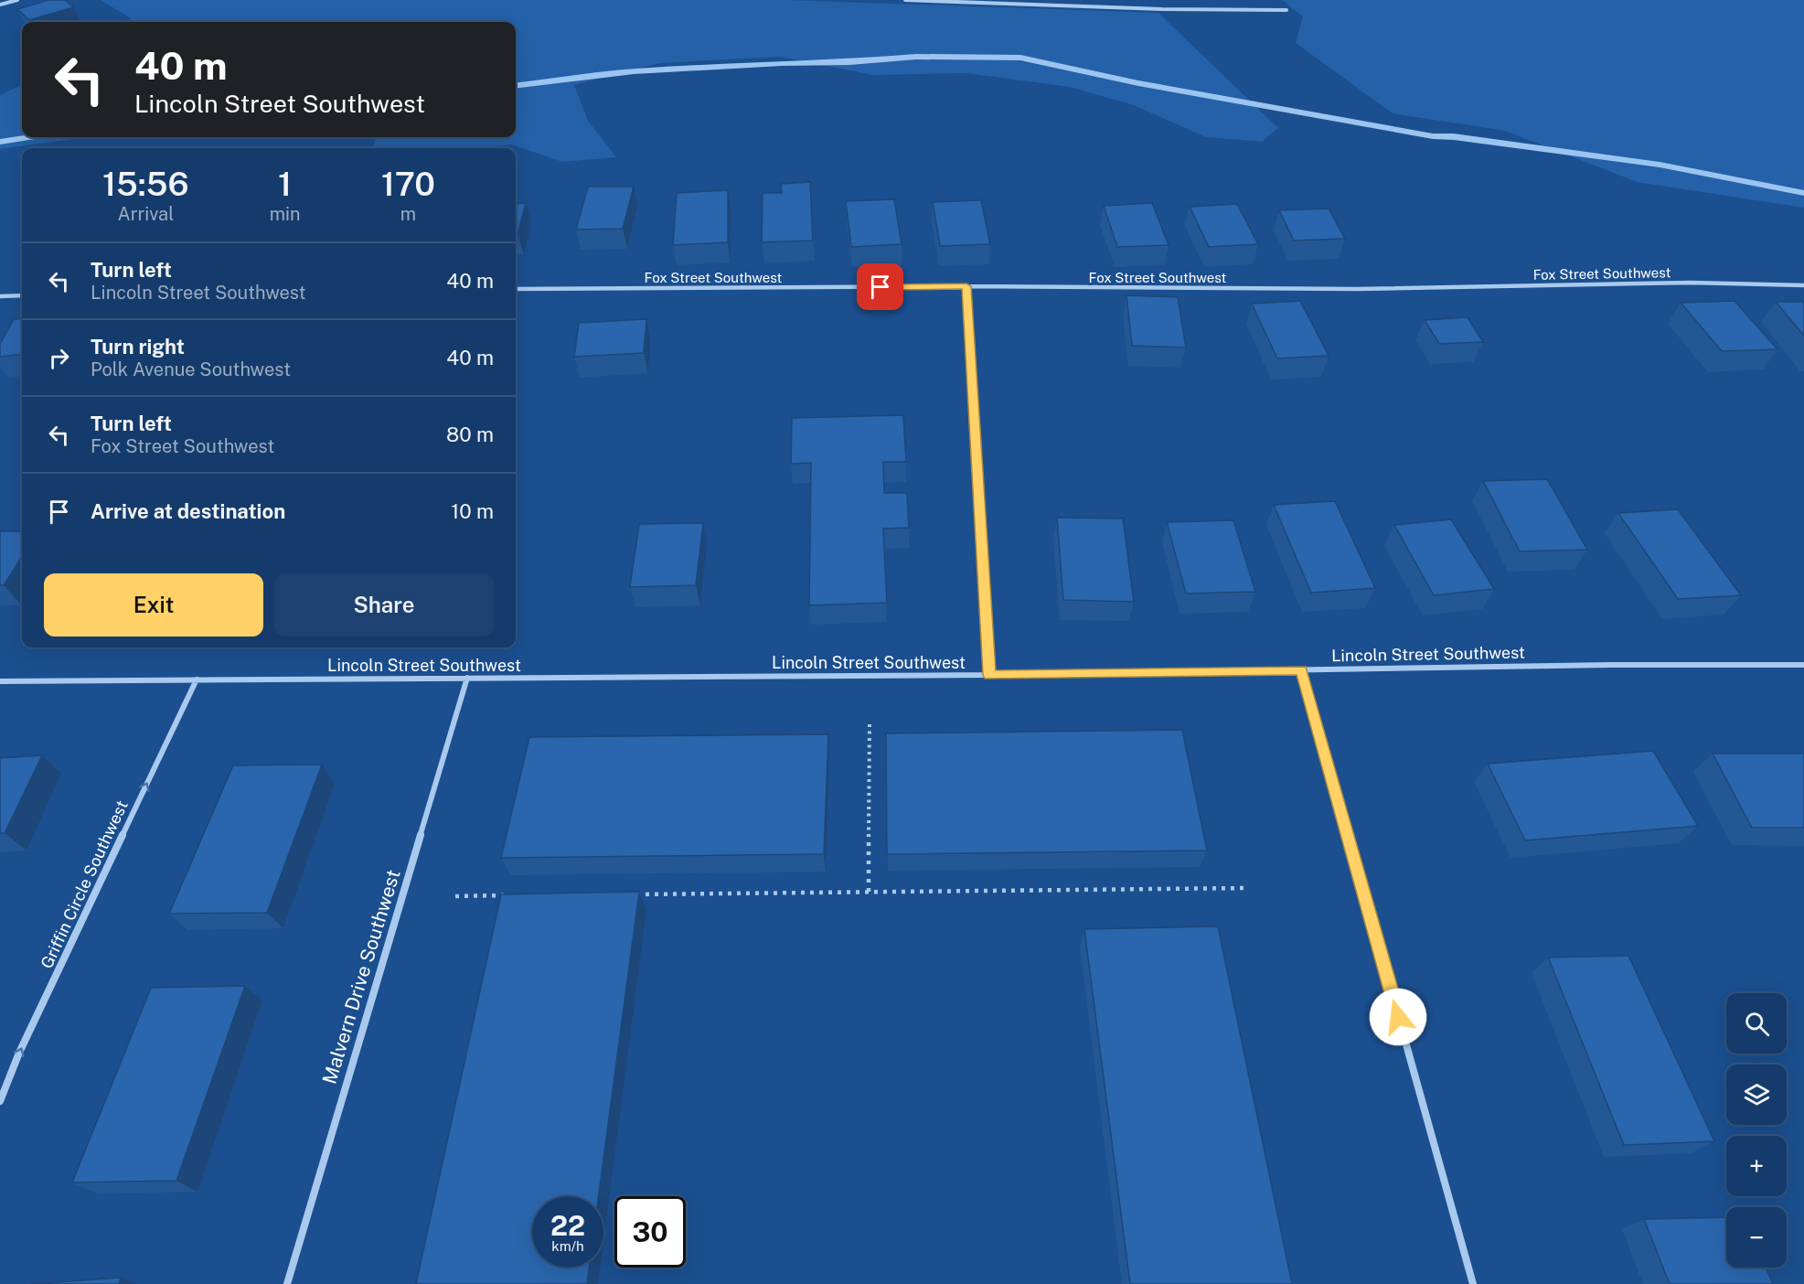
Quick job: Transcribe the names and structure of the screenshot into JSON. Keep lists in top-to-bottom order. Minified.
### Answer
{"streets":{"street":["Fox Street Southwest","Lincoln Street Southwest","Griffin Circle Southwest","Malvern Drive Southwest"]},"crossings":[["Lincoln Street Southwest","Griffin Circle Southwest"],["Lincoln Street Southwest","Malvern Drive Southwest"]],"one_way":["Griffin Circle Southwest"],"page":{"turn":["40 m","Lincoln Street Southwest"],"eta":["15:56","Arrival","1","min","170","m"],"list":[{"name":"Turn left","note":"Lincoln Street Southwest","value":"40 m"},{"name":"Turn right","note":"Polk Avenue Southwest","value":"40 m"},{"name":"Turn left","note":"Fox Street Southwest","value":"80 m"},{"name":"Arrive at destination","value":"10 m"}],"buttons":["Exit","Share"],"map_buttons":["+","−"],"speed":"22 km/h","limit":"30"}}
